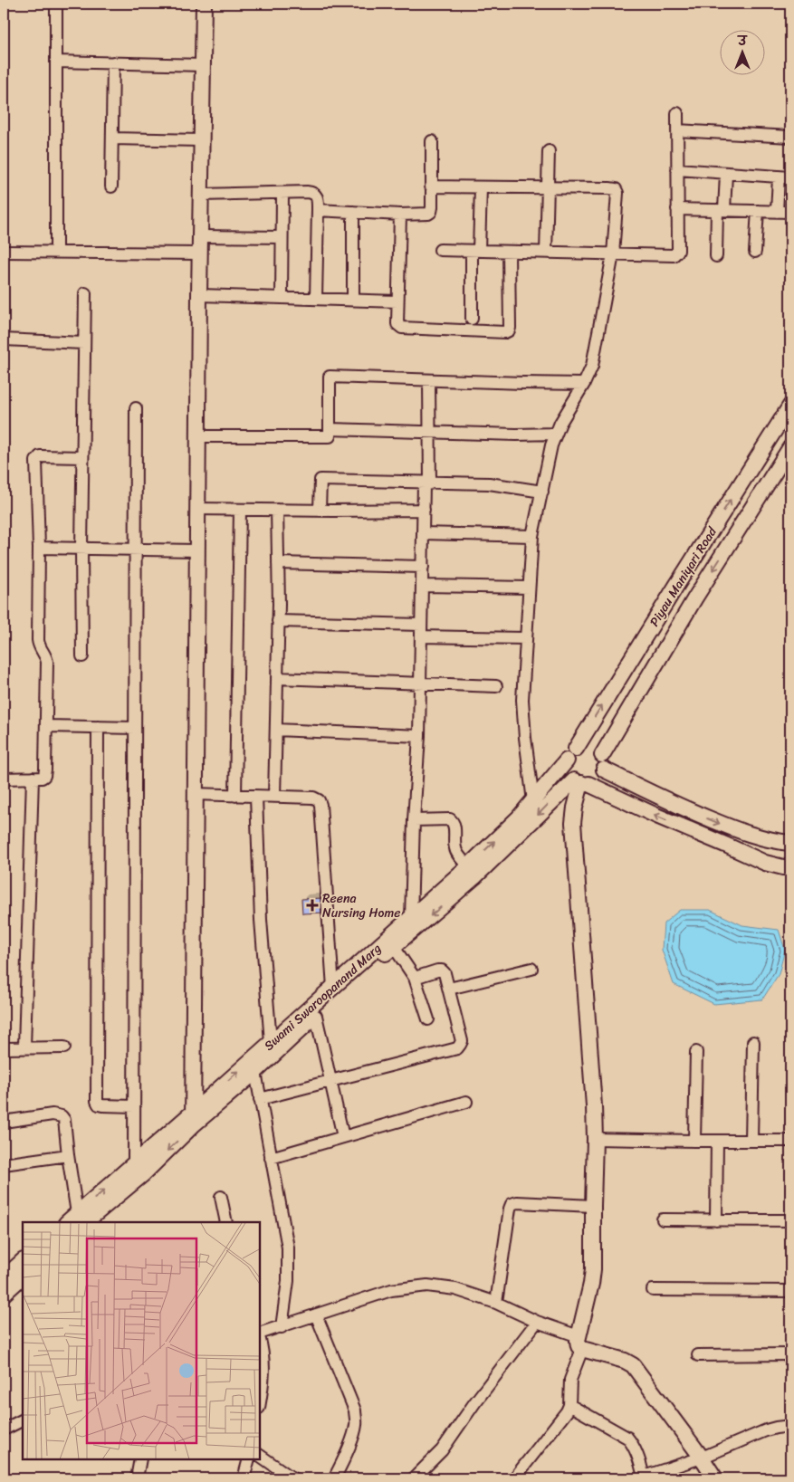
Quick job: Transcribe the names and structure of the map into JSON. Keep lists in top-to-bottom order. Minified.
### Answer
{"streets":{"street":["Piyau Maniyari Road","Swami Swaroopanand Marg"]},"crossings":[["Piyau Maniyari Road","Swami Swaroopanand Marg"]],"places":{"health":["Reena Nursing Home"]},"north":"top"}
